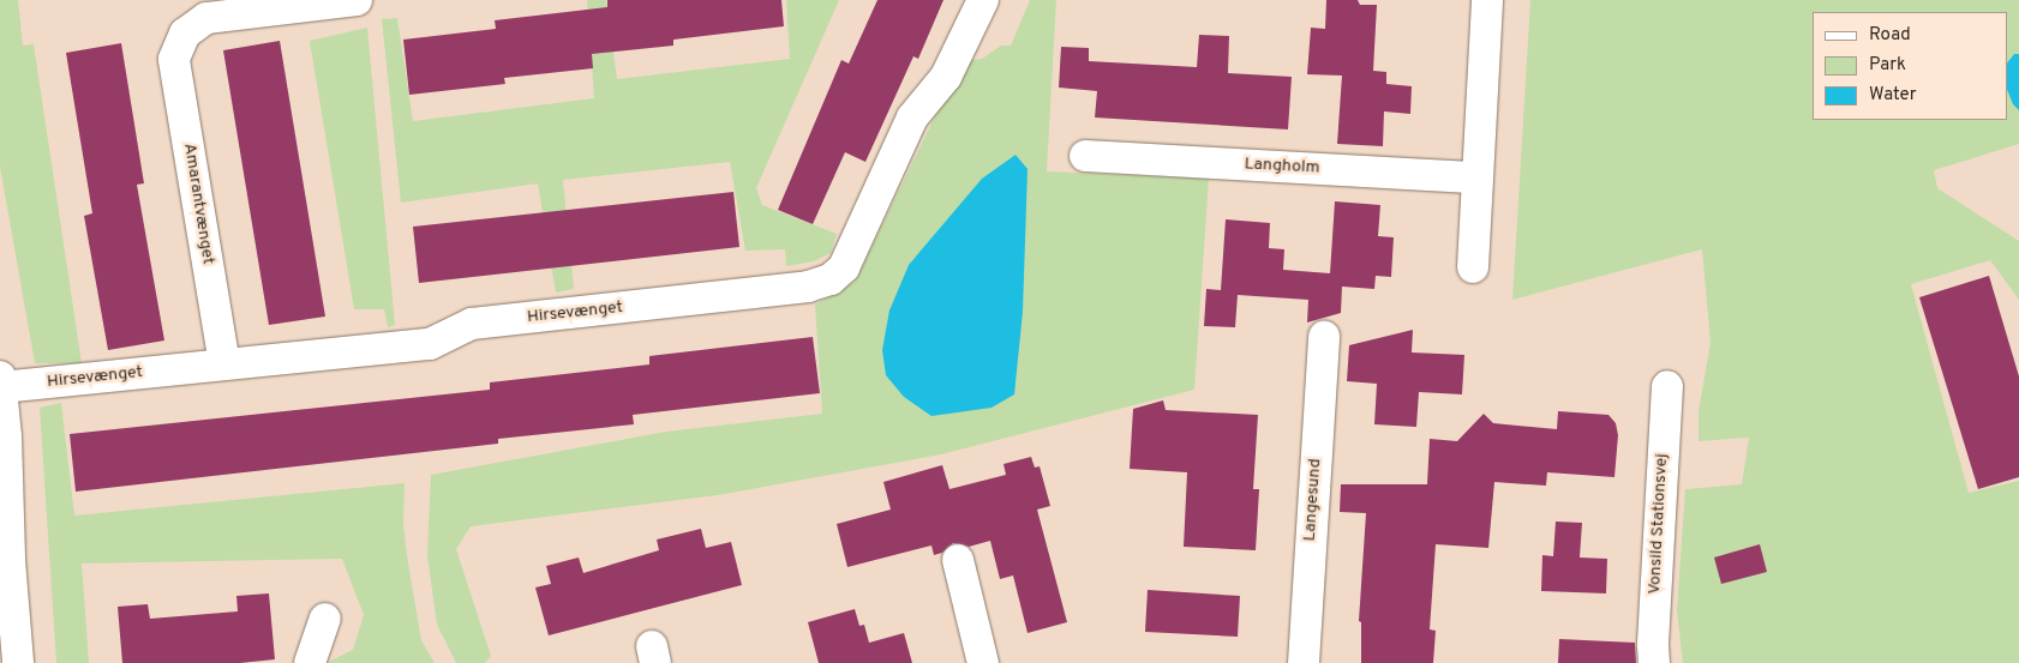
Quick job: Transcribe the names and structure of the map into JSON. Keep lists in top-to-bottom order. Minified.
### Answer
{"streets":{"street":["Langholm","Amarantvænget","Hirsevænget","Langesund","Vonsild Stationsvej"]},"crossings":[["Amarantvænget","Hirsevænget"]],"legend":["Road","Park","Water"]}
